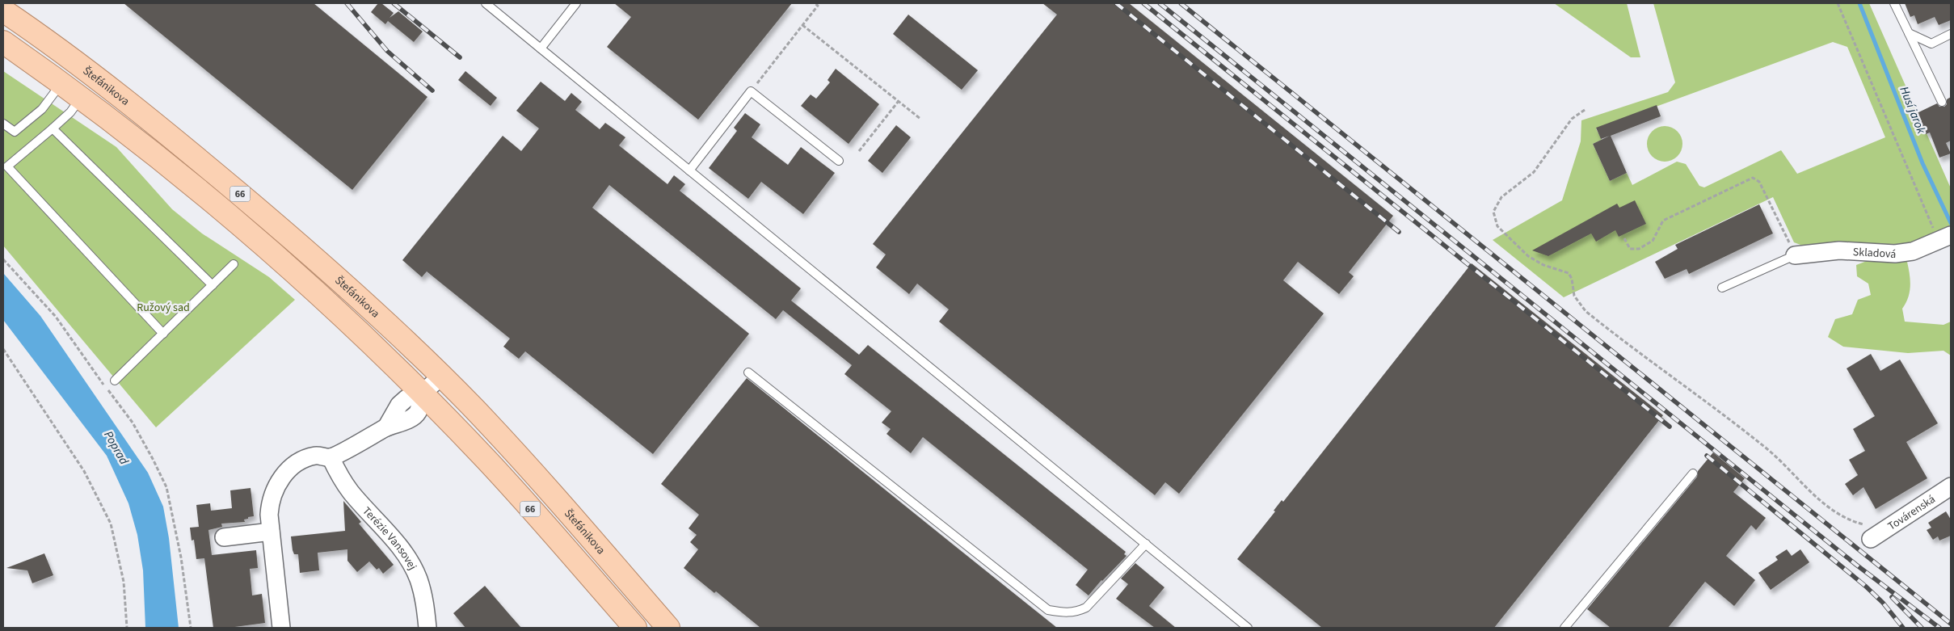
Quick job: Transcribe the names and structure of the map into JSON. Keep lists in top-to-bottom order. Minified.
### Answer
{"streets":{"main road":["Štefánikova","66"],"street":["Skladová","Továrenská","Terézie Vansovej"]},"water":["Husí jarok","Poprad"],"parks":["Ružový sad"]}
